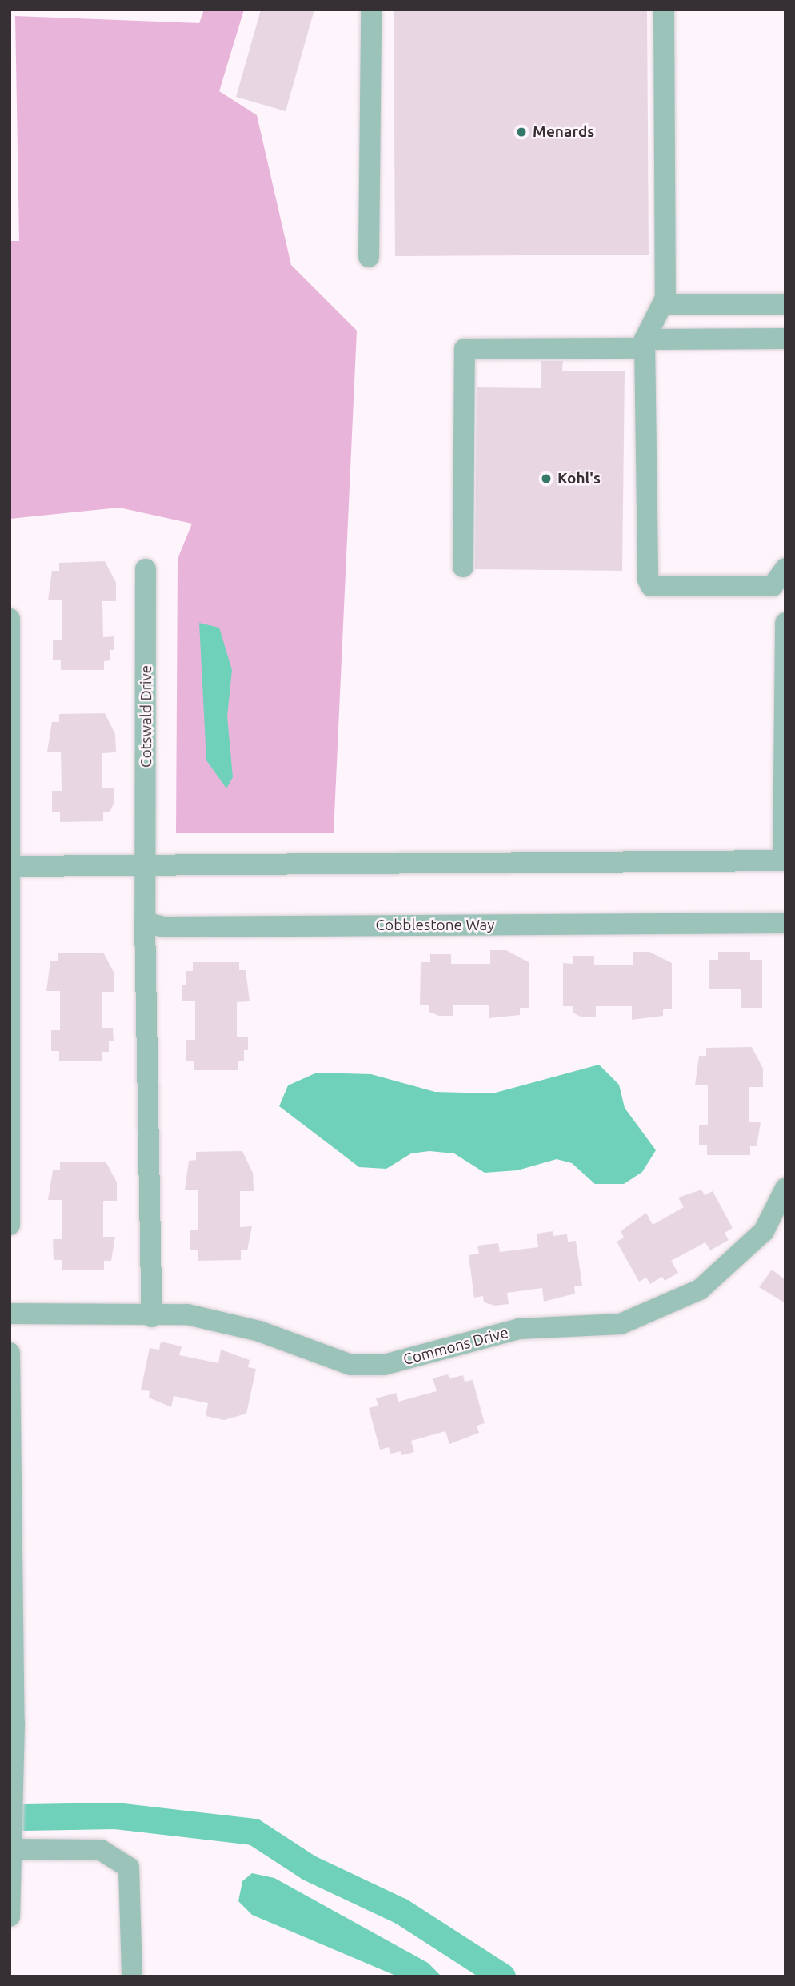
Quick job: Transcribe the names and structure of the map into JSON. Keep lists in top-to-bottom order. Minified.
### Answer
{"streets":{"street":["Cotswald Drive","Cobblestone Way","Commons Drive"]},"places":["Menards","Kohl's"]}
